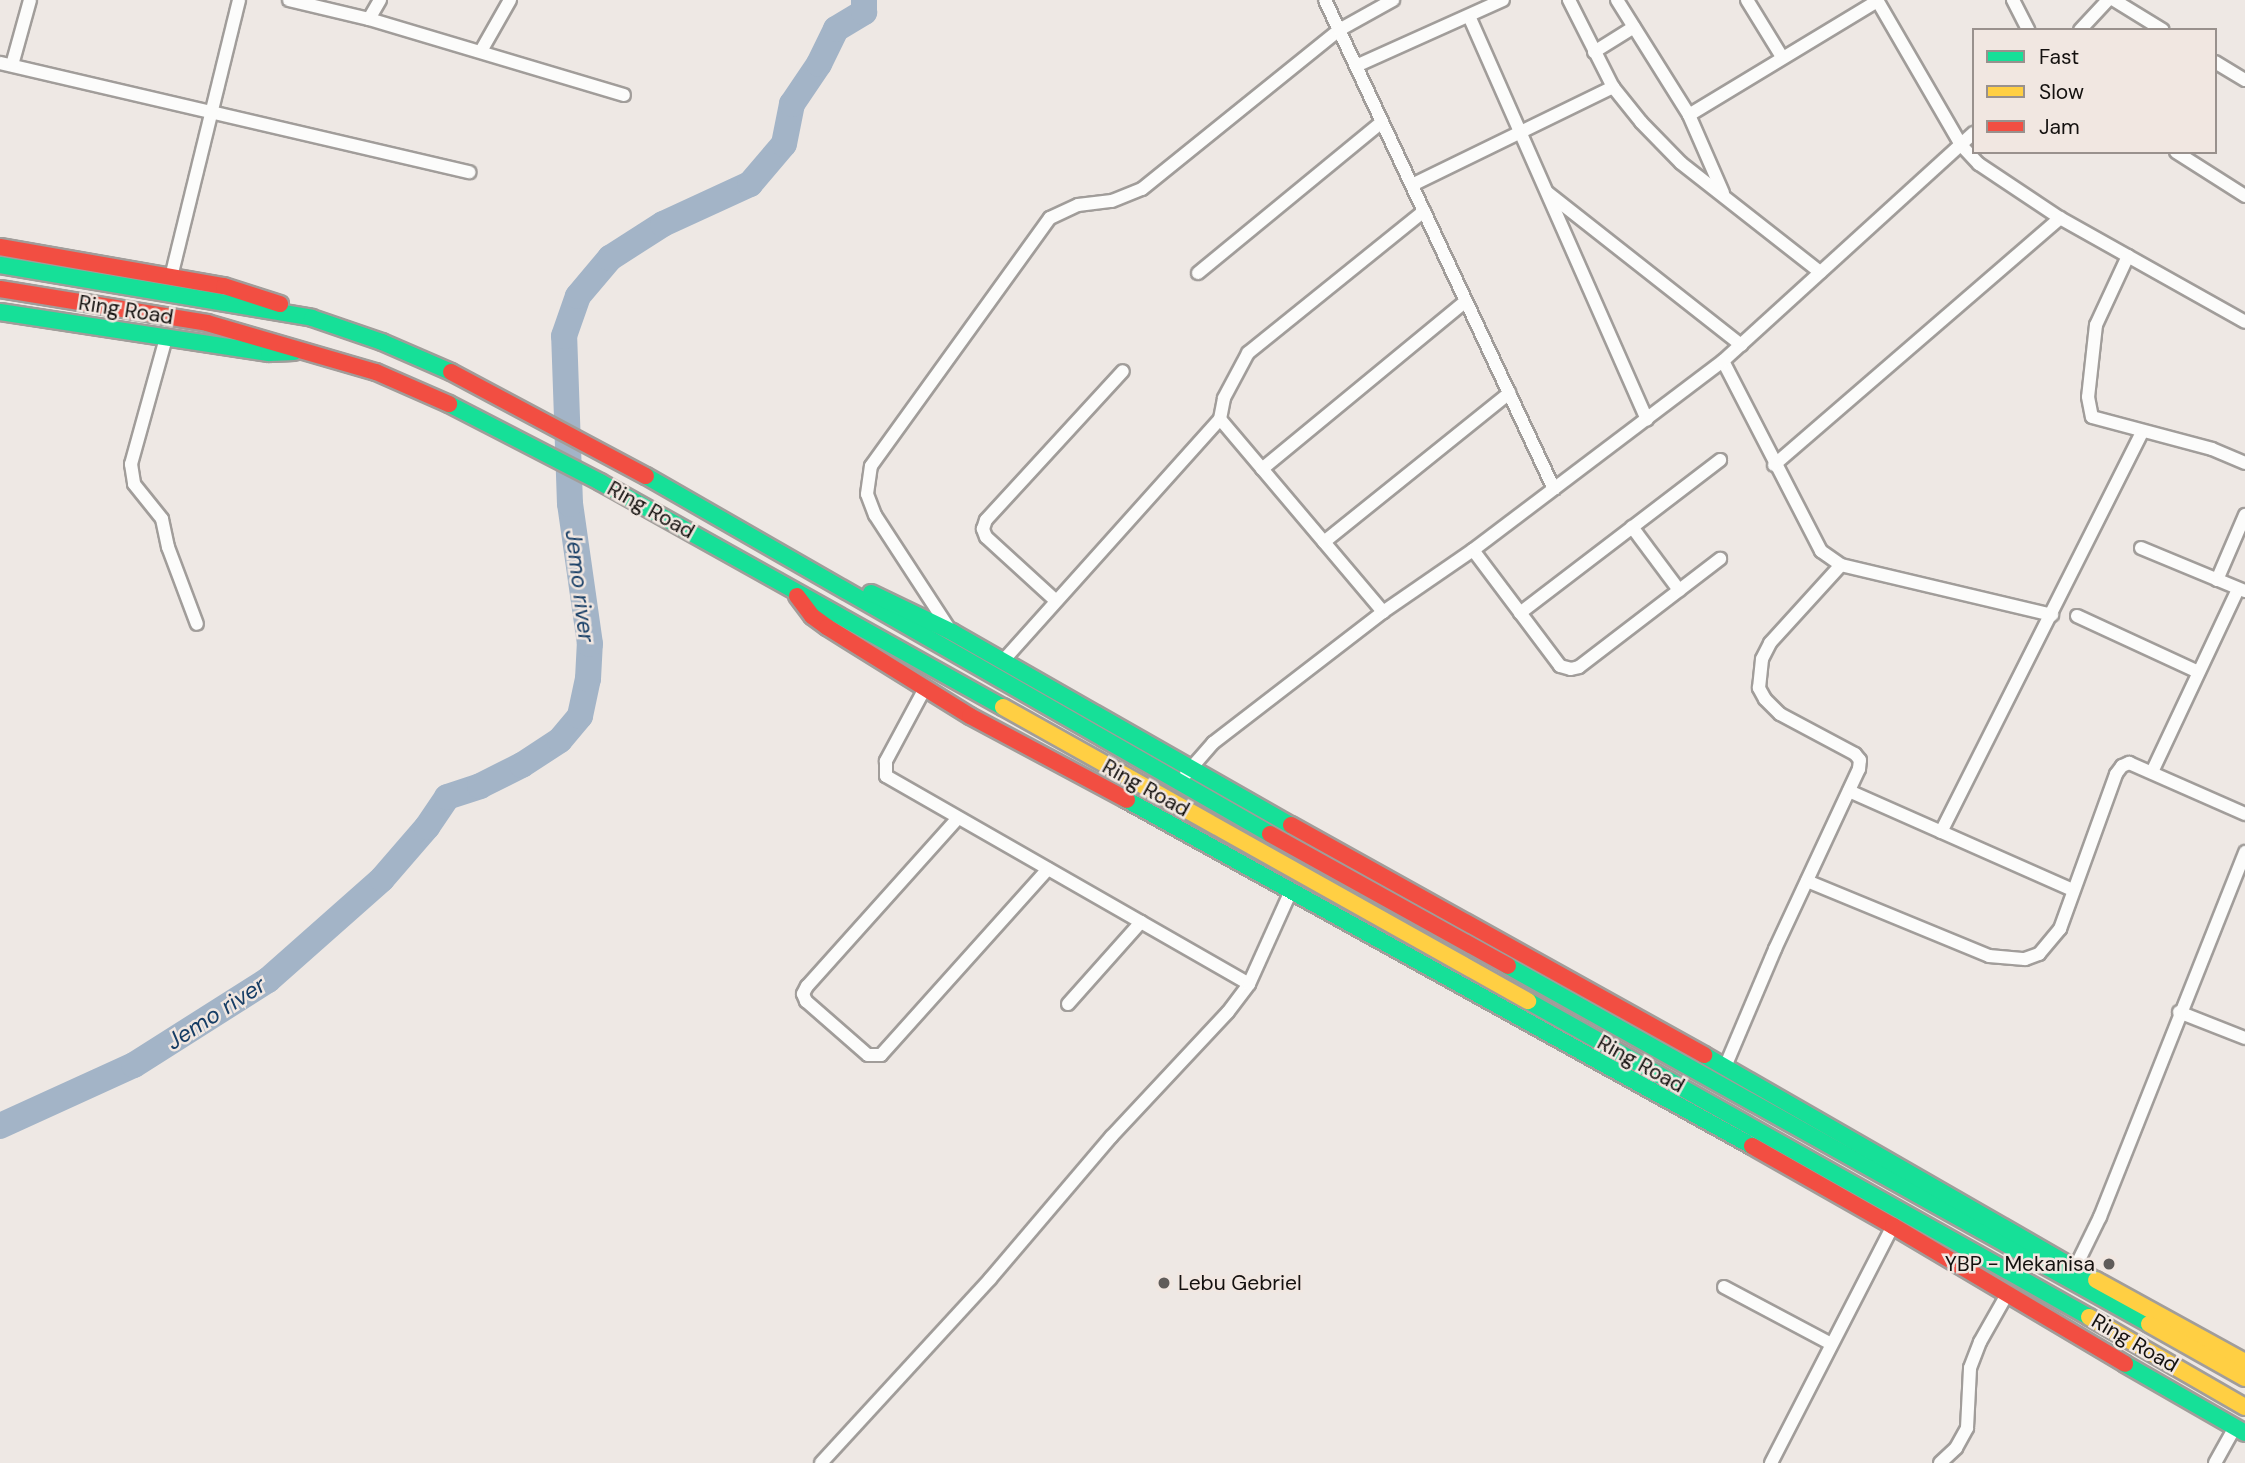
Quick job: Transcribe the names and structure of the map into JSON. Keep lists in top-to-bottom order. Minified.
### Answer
{"streets":{"main road":["Ring Road"]},"water":["Jemo river"],"places":["YBP - Mekanisa","Lebu Gebriel"],"legend":["Fast","Slow","Jam"]}
